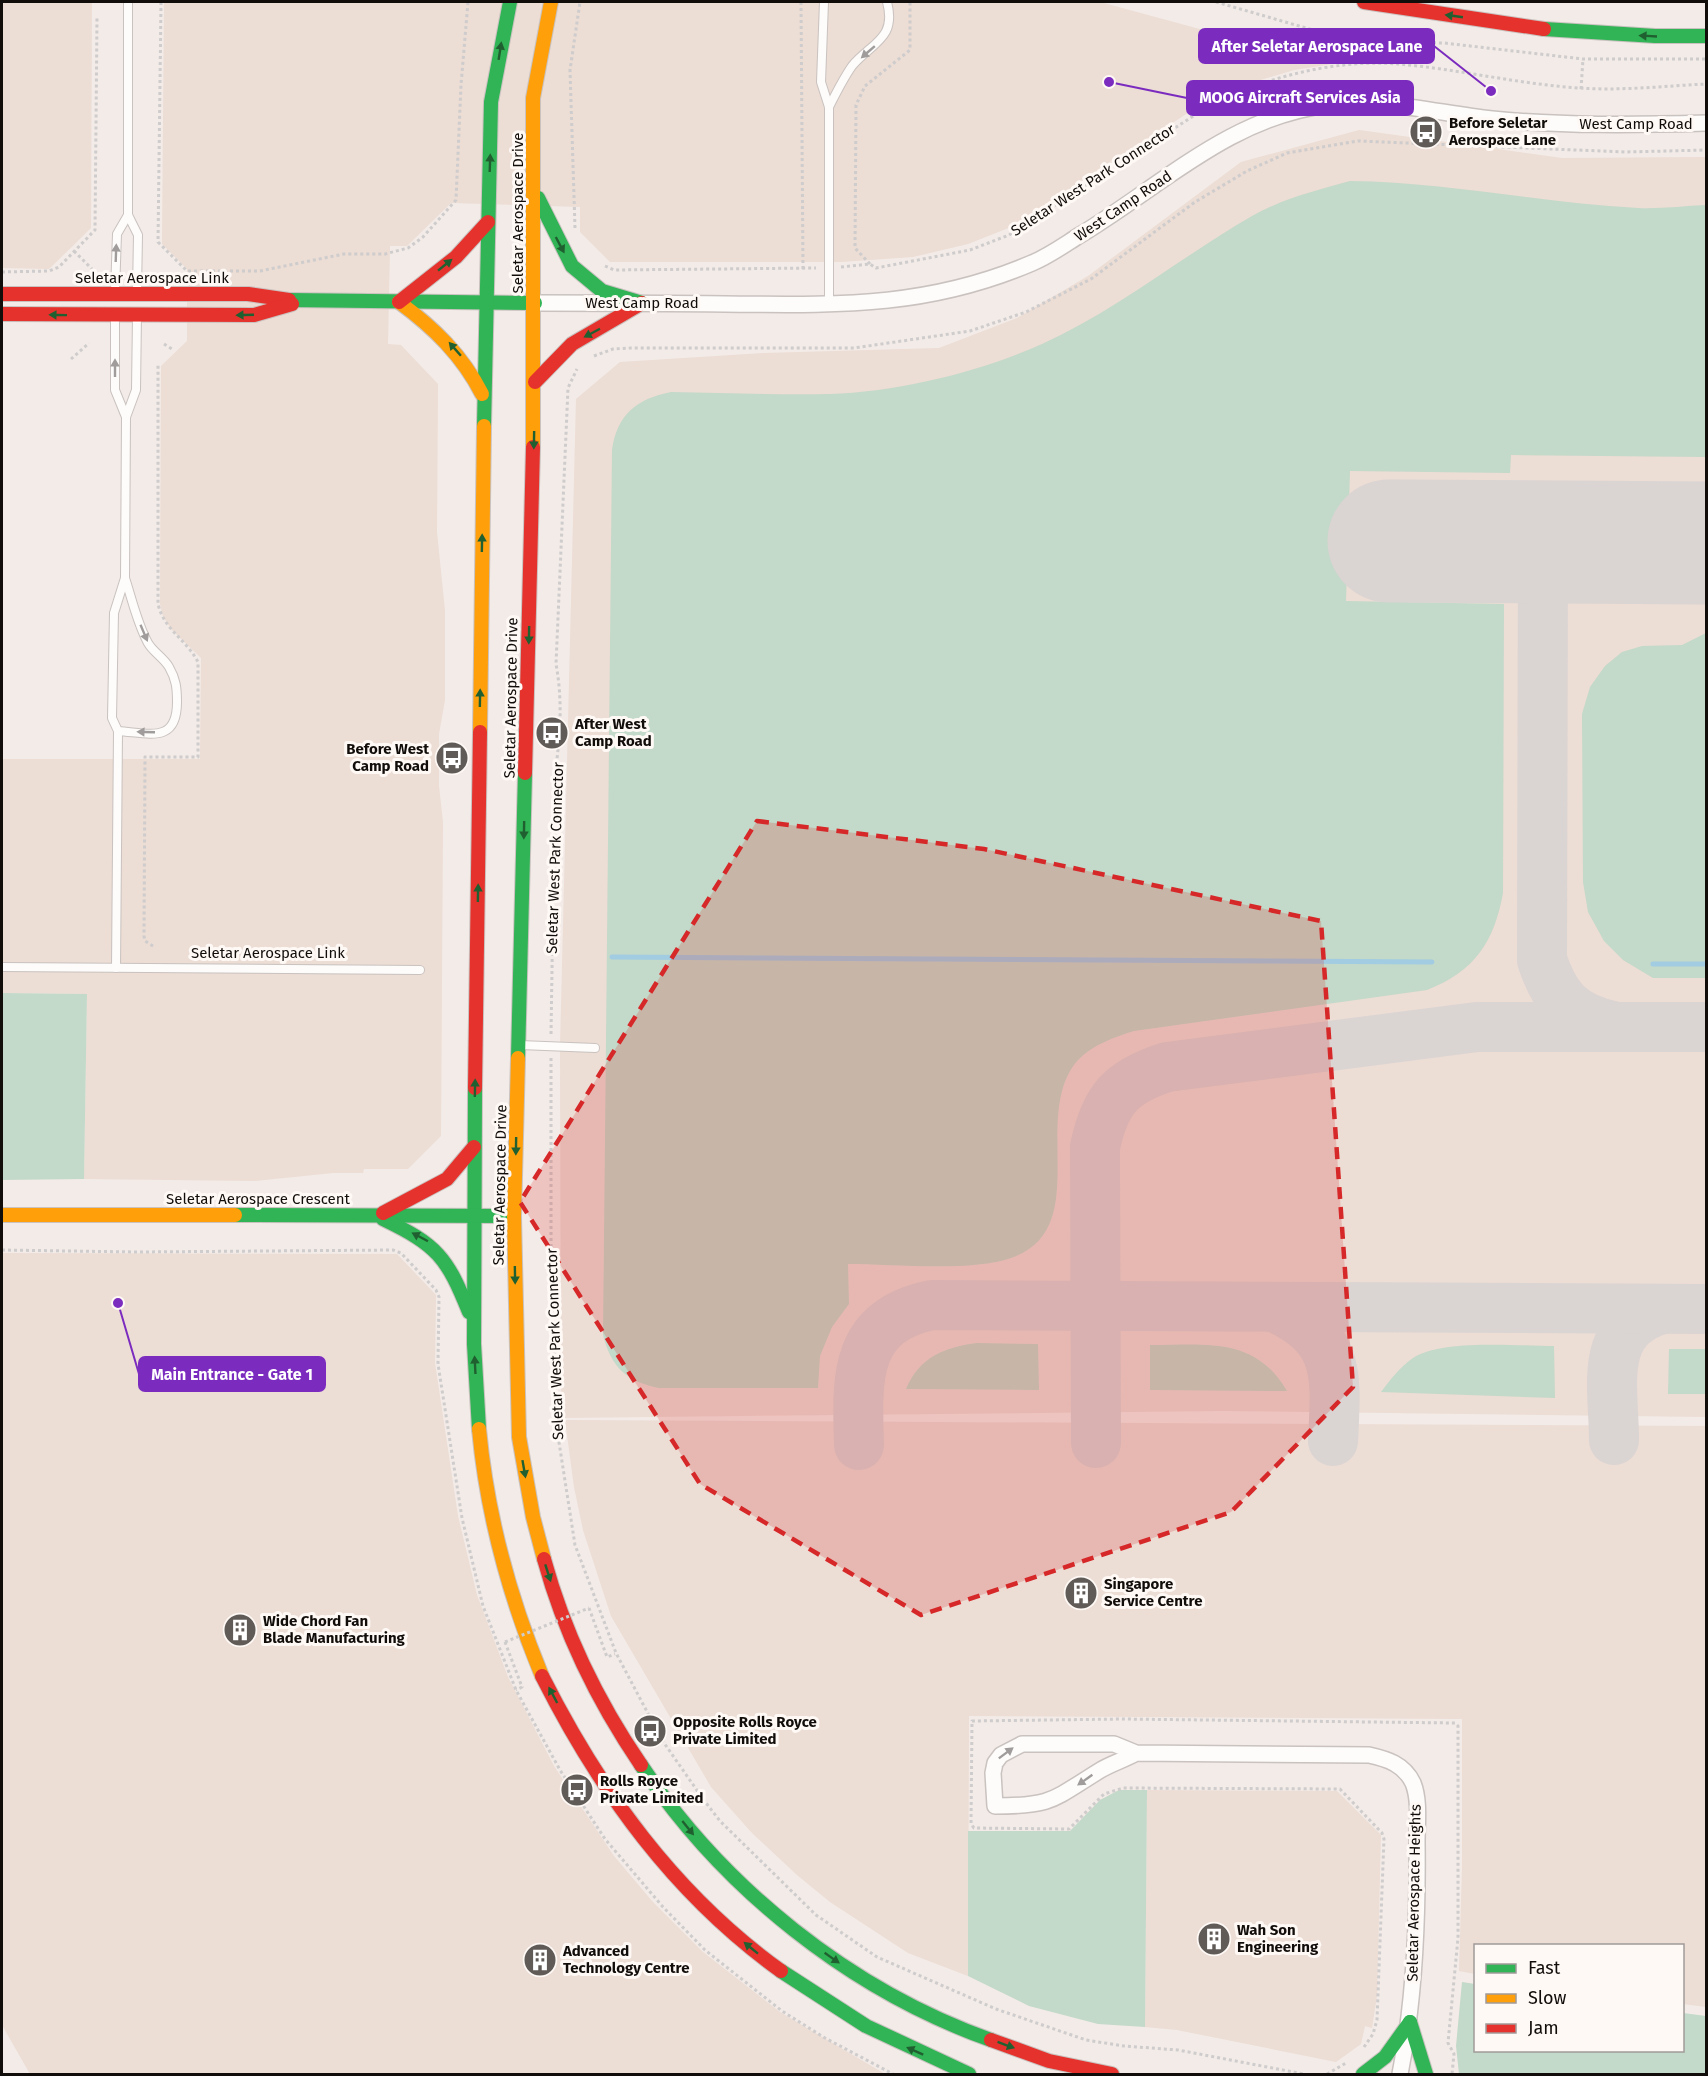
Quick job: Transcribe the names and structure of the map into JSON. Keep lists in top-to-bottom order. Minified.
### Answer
{"streets":{"street":["West Camp Road","Seletar Aerospace Drive","Seletar Aerospace Link","Seletar Aerospace Crescent","Seletar Aerospace Heights"],"path":["Seletar West Park Connector"]},"crossings":[["West Camp Road","Seletar Aerospace Drive"],["West Camp Road","Seletar Aerospace Link"],["Seletar Aerospace Drive","Seletar Aerospace Link"],["Seletar Aerospace Drive","Seletar Aerospace Crescent"]],"places":{"other":["MOOG Aircraft Services Asia","After Seletar Aerospace Lane","Main Entrance - Gate 1"],"bus stop":["Before Seletar Aerospace Lane","After West Camp Road","Before West Camp Road","Opposite Rolls Royce Private Limited","Rolls Royce Private Limited"],"building":["Singapore Service Centre","Wide Chord Fan Blade Manufacturing","Wah Son Engineering","Advanced Technology Centre"]},"legend":["Fast","Slow","Jam"]}
